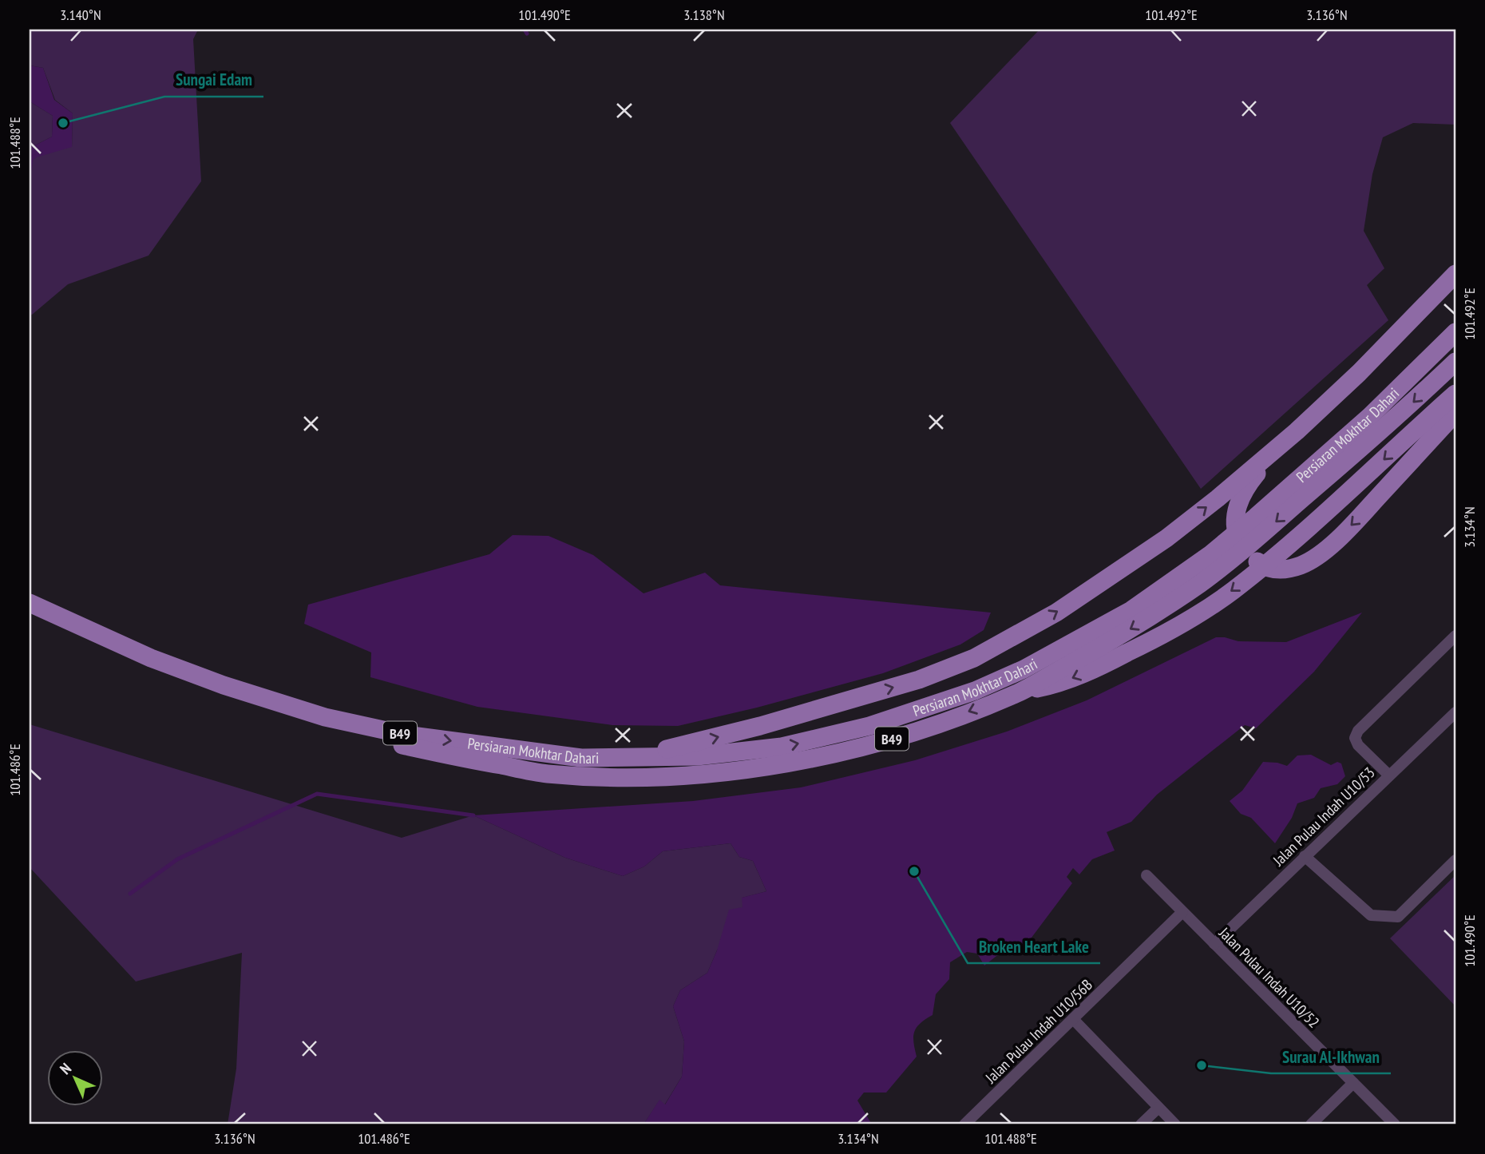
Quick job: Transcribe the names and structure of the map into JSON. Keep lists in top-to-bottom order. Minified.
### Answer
{"streets":{"main road":["Persiaran Mokhtar Dahari","B49"],"street":["Jalan Pulau Indah U10/53","Jalan Pulau Indah U10/52","Jalan Pulau Indah U10/56B"]},"crossings":[["Persiaran Mokhtar Dahari","B49"],["Jalan Pulau Indah U10/53","Jalan Pulau Indah U10/52"],["Jalan Pulau Indah U10/52","Jalan Pulau Indah U10/56B"]],"places":["Sungai Edam","Broken Heart Lake","Surau Al-Ikhwan"],"north":"top left","coordinates":["3.140°N","101.490°E","3.138°N","101.492°E","3.136°N","101.488°E","3.134°N","101.486°E"]}
